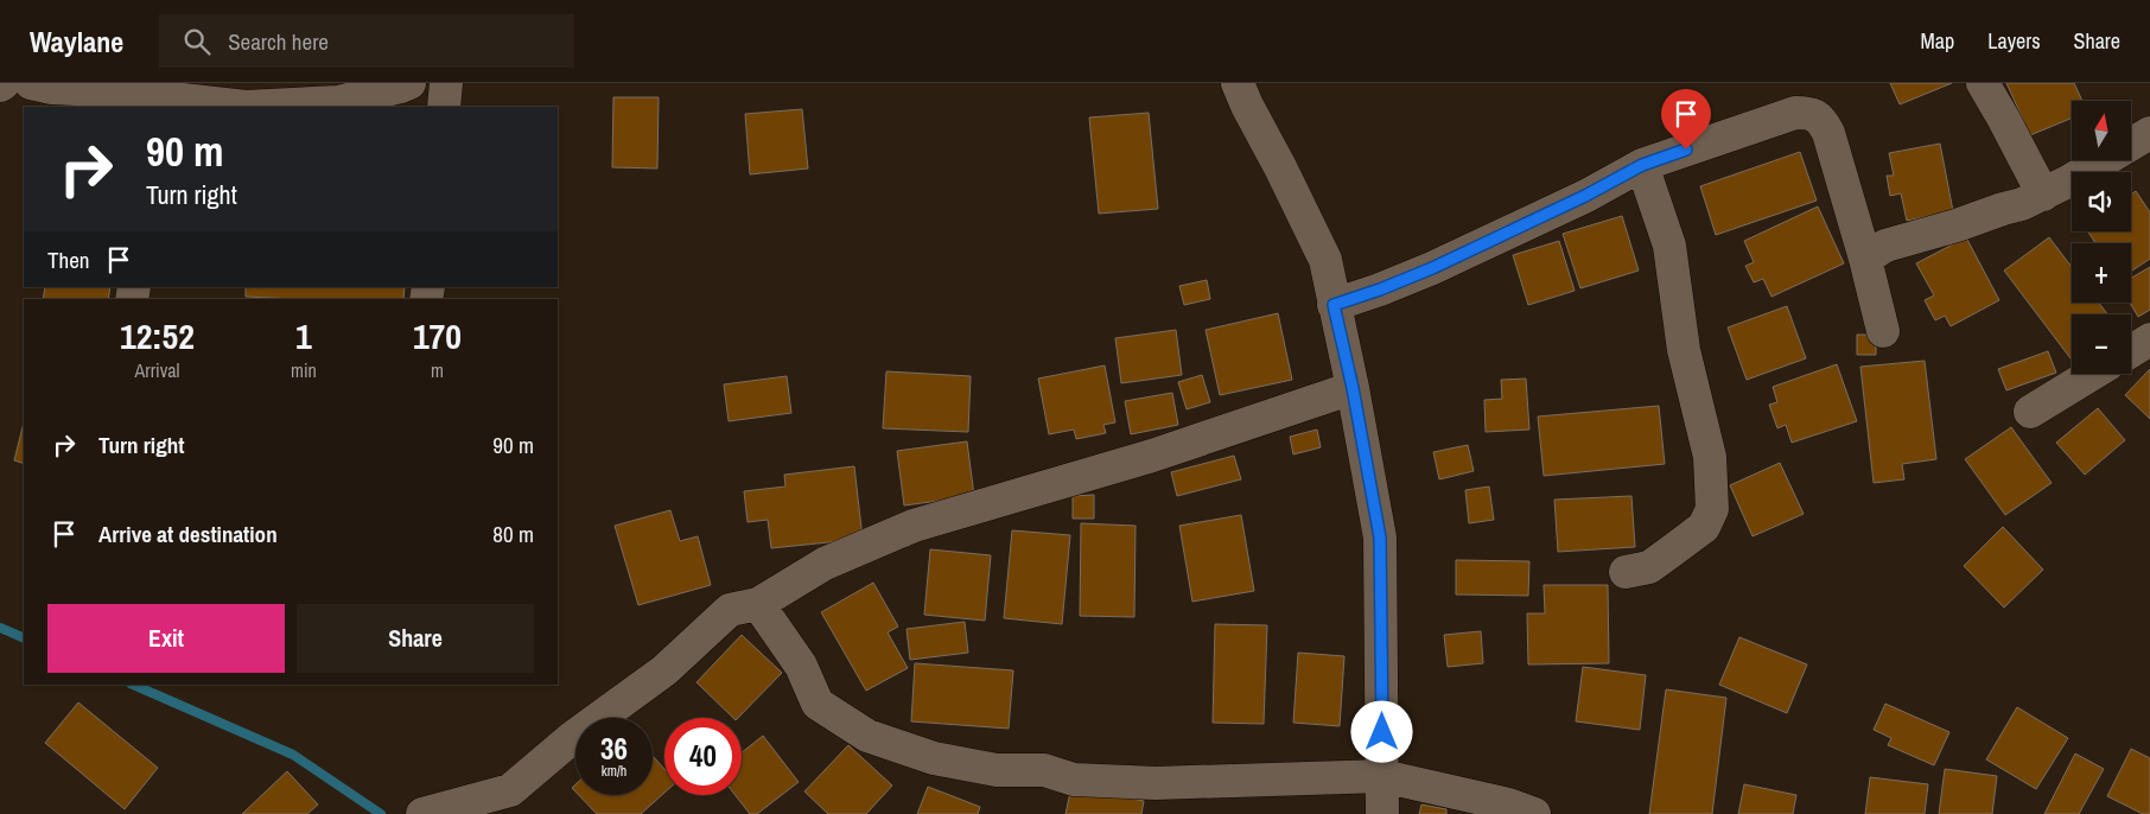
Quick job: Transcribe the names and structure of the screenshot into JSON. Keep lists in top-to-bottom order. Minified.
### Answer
{"north":"top","page":{"header":"Waylane","search":"Search here","nav":["Map","Layers","Share"],"map_buttons":["+","−"],"turn":["90 m","Turn right"],"then":"Then","eta":["12:52","Arrival","1","min","170","m"],"list":[{"name":"Turn right","value":"90 m"},{"name":"Arrive at destination","value":"80 m"}],"buttons":["Exit","Share"],"speed":"36 km/h","limit":"40"}}
